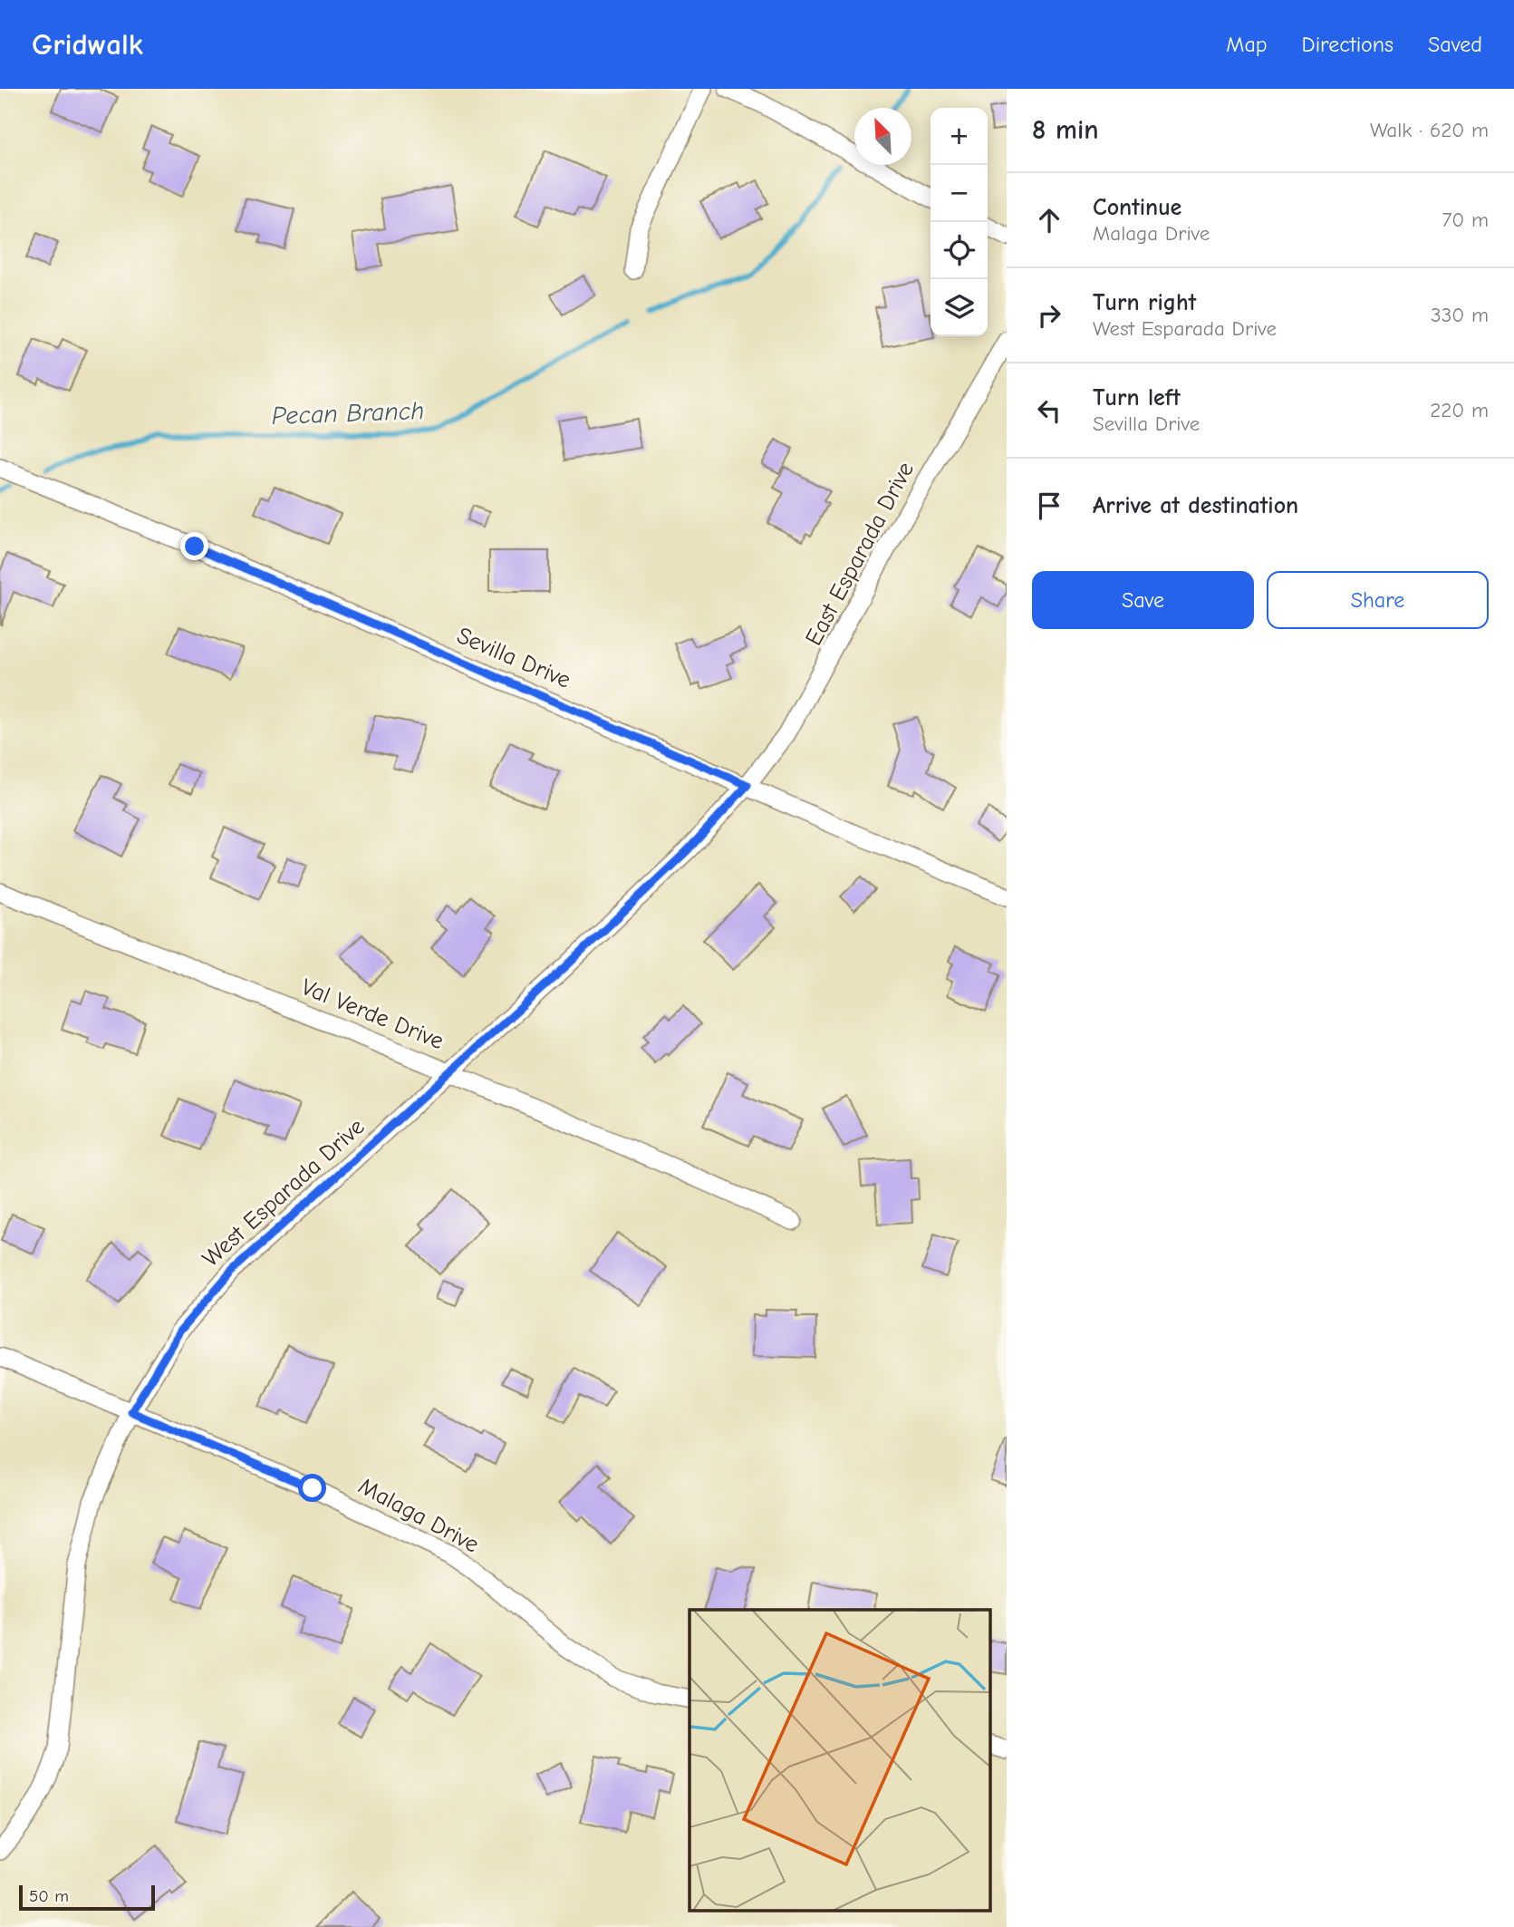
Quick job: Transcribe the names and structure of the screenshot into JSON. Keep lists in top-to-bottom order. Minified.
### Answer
{"streets":{"street":["East Esparada Drive","Sevilla Drive","Val Verde Drive","West Esparada Drive","Malaga Drive"]},"crossings":[["East Esparada Drive","Sevilla Drive"],["East Esparada Drive","West Esparada Drive"],["Sevilla Drive","West Esparada Drive"],["Val Verde Drive","West Esparada Drive"],["West Esparada Drive","Malaga Drive"]],"water":["Pecan Branch"],"scale_bar":"50 m","north":"top left","page":{"header":"Gridwalk","nav":["Map","Directions","Saved"],"heading":["8 min","Walk · 620 m"],"map_buttons":["+","−"],"list":[["Continue","Malaga Drive","70 m"],["Turn right","West Esparada Drive","330 m"],["Turn left","Sevilla Drive","220 m"],"Arrive at destination"],"buttons":["Save","Share"],"scale":"50 m"}}
